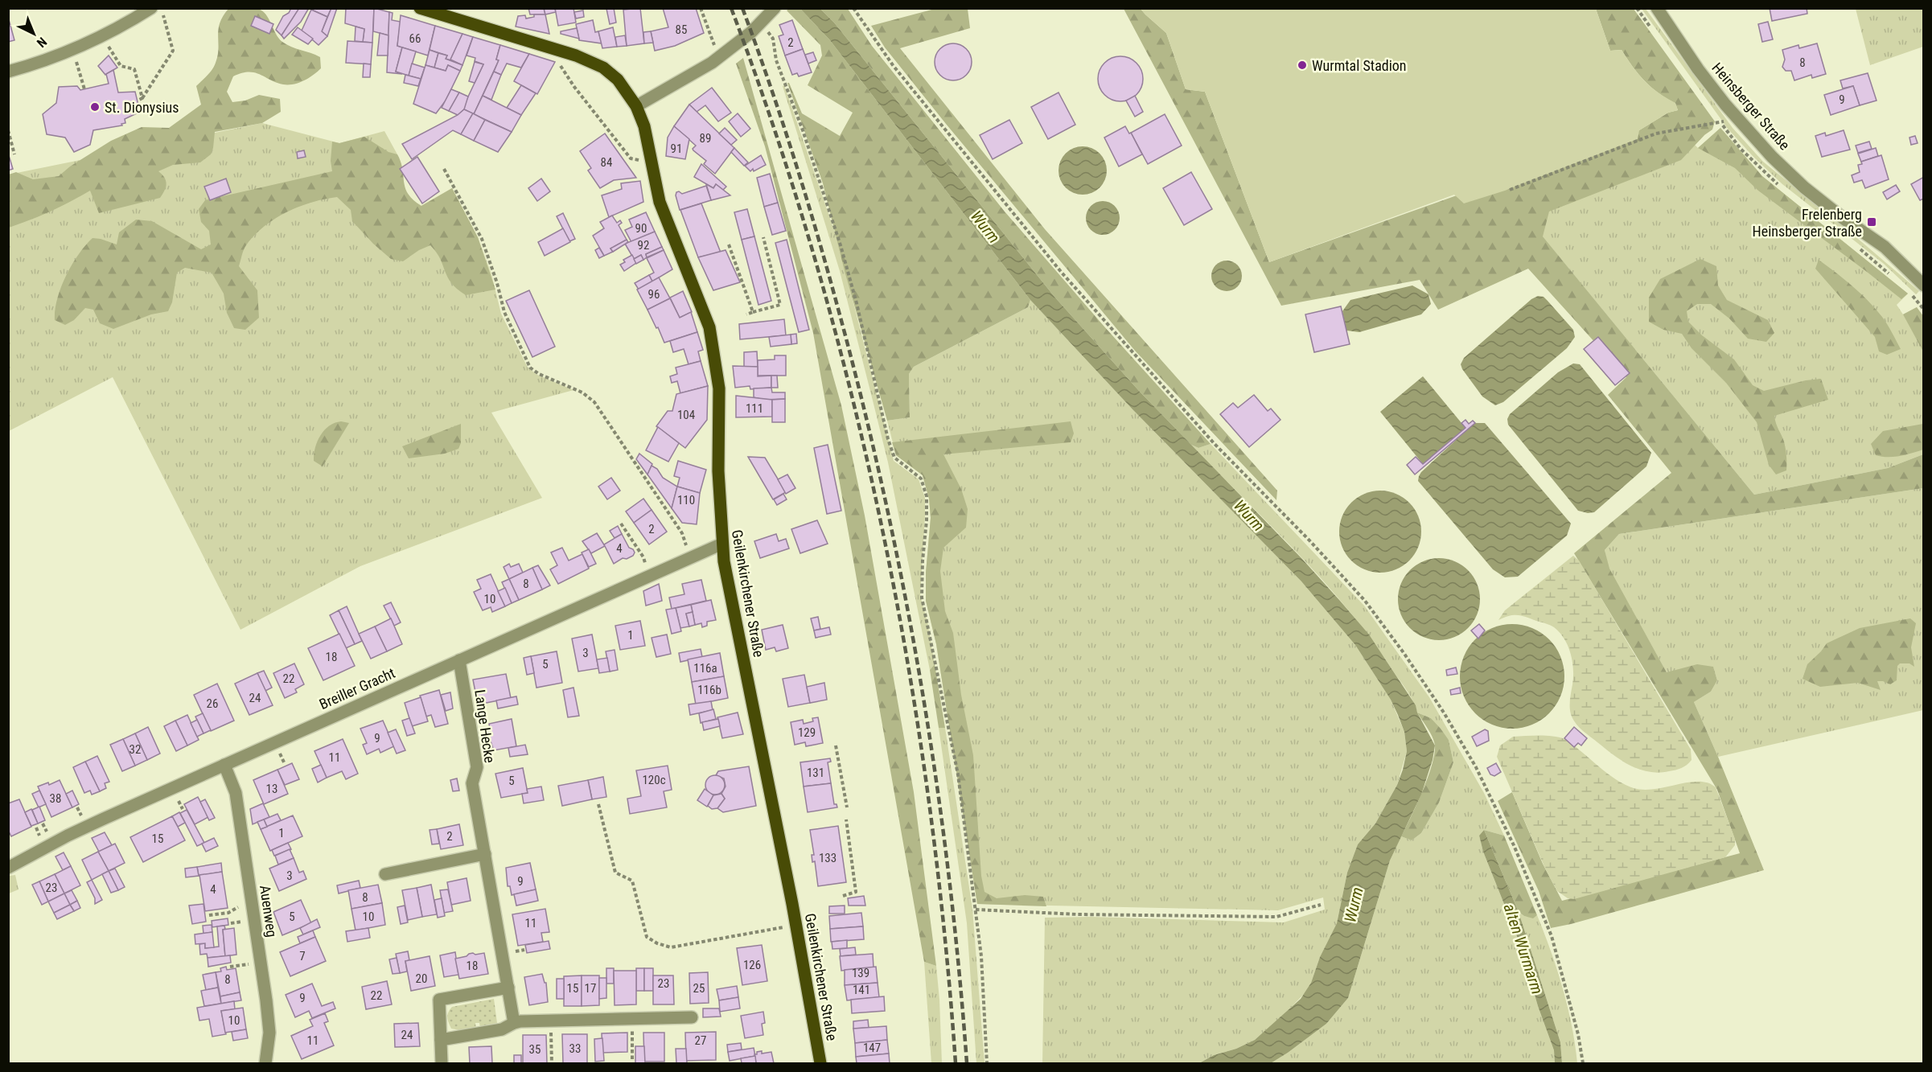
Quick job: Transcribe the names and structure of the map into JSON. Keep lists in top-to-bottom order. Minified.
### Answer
{"streets":{"main road":["Geilenkirchener Straße"],"street":["Heinsberger Straße","Breiller Gracht","Lange Hecke","Auenweg"]},"crossings":[["Geilenkirchener Straße","Breiller Gracht"],["Breiller Gracht","Lange Hecke"],["Breiller Gracht","Auenweg"]],"water":["Wurm","alten Wurmarm"],"places":{"other":["Wurmtal Stadion","St. Dionysius"],"transit":["Frelenberg Heinsberger Straße"]},"house_numbers":["85","66","2","8","9","89","91","84","90","92","96","111","104","110","2","4","8","10","1","3","18","5","116a","22","116b","24","26","129","9","32","11","131","120c","5","13","38","1","2","15","133","3","9","23","4","8","5","10","11","7","126","18","139","20","8","23","15","17","25","141","22","9","10","24","11","27","147","33","35"],"north":"bottom right"}
